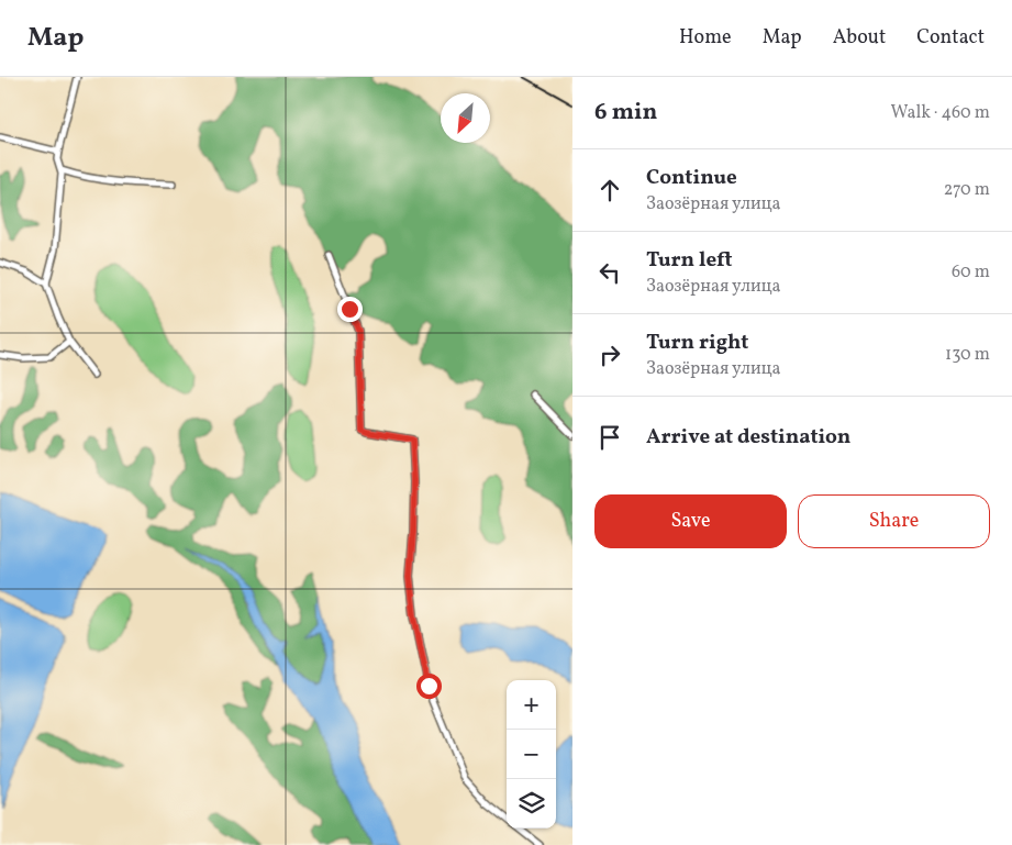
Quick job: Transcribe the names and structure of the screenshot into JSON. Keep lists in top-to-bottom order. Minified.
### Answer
{"north":"bottom left","page":{"header":"Map","nav":["Home","Map","About","Contact"],"heading":["6 min","Walk · 460 m"],"list":[["Continue","Заозёрная улица","270 m"],["Turn left","Заозёрная улица","60 m"],["Turn right","Заозёрная улица","130 m"],"Arrive at destination"],"buttons":["Save","Share"],"map_buttons":["+","−"]}}
